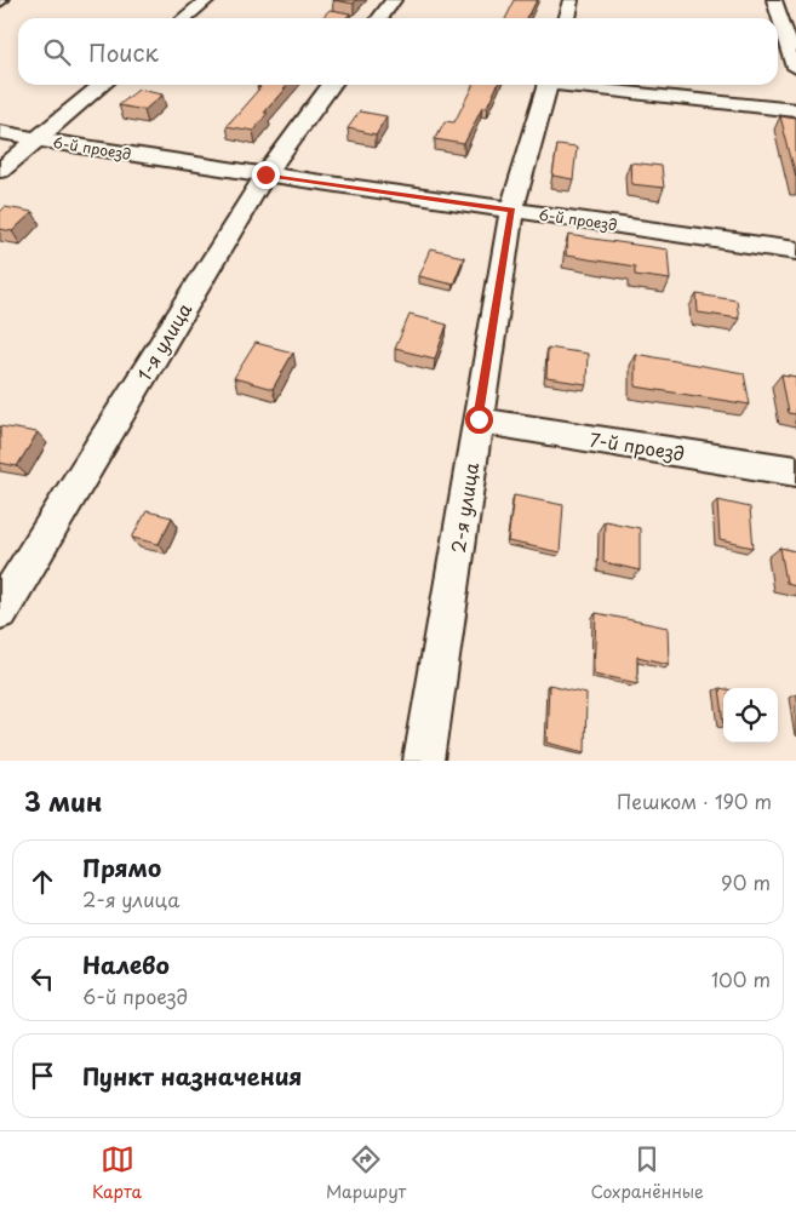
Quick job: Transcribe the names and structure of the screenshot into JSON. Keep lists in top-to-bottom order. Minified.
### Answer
{"streets":{"street":["6-й проезд","1-я улица","7-й проезд","2-я улица"]},"crossings":[["6-й проезд","1-я улица"],["6-й проезд","2-я улица"],["7-й проезд","2-я улица"]],"page":{"search":"Поиск","heading":["3 мин","Пешком · 190 m"],"list":[["Прямо","2-я улица","90 m"],["Налево","6-й проезд","100 m"],"Пункт назначения"],"nav":["Карта","Маршрут","Сохранённые"]}}
